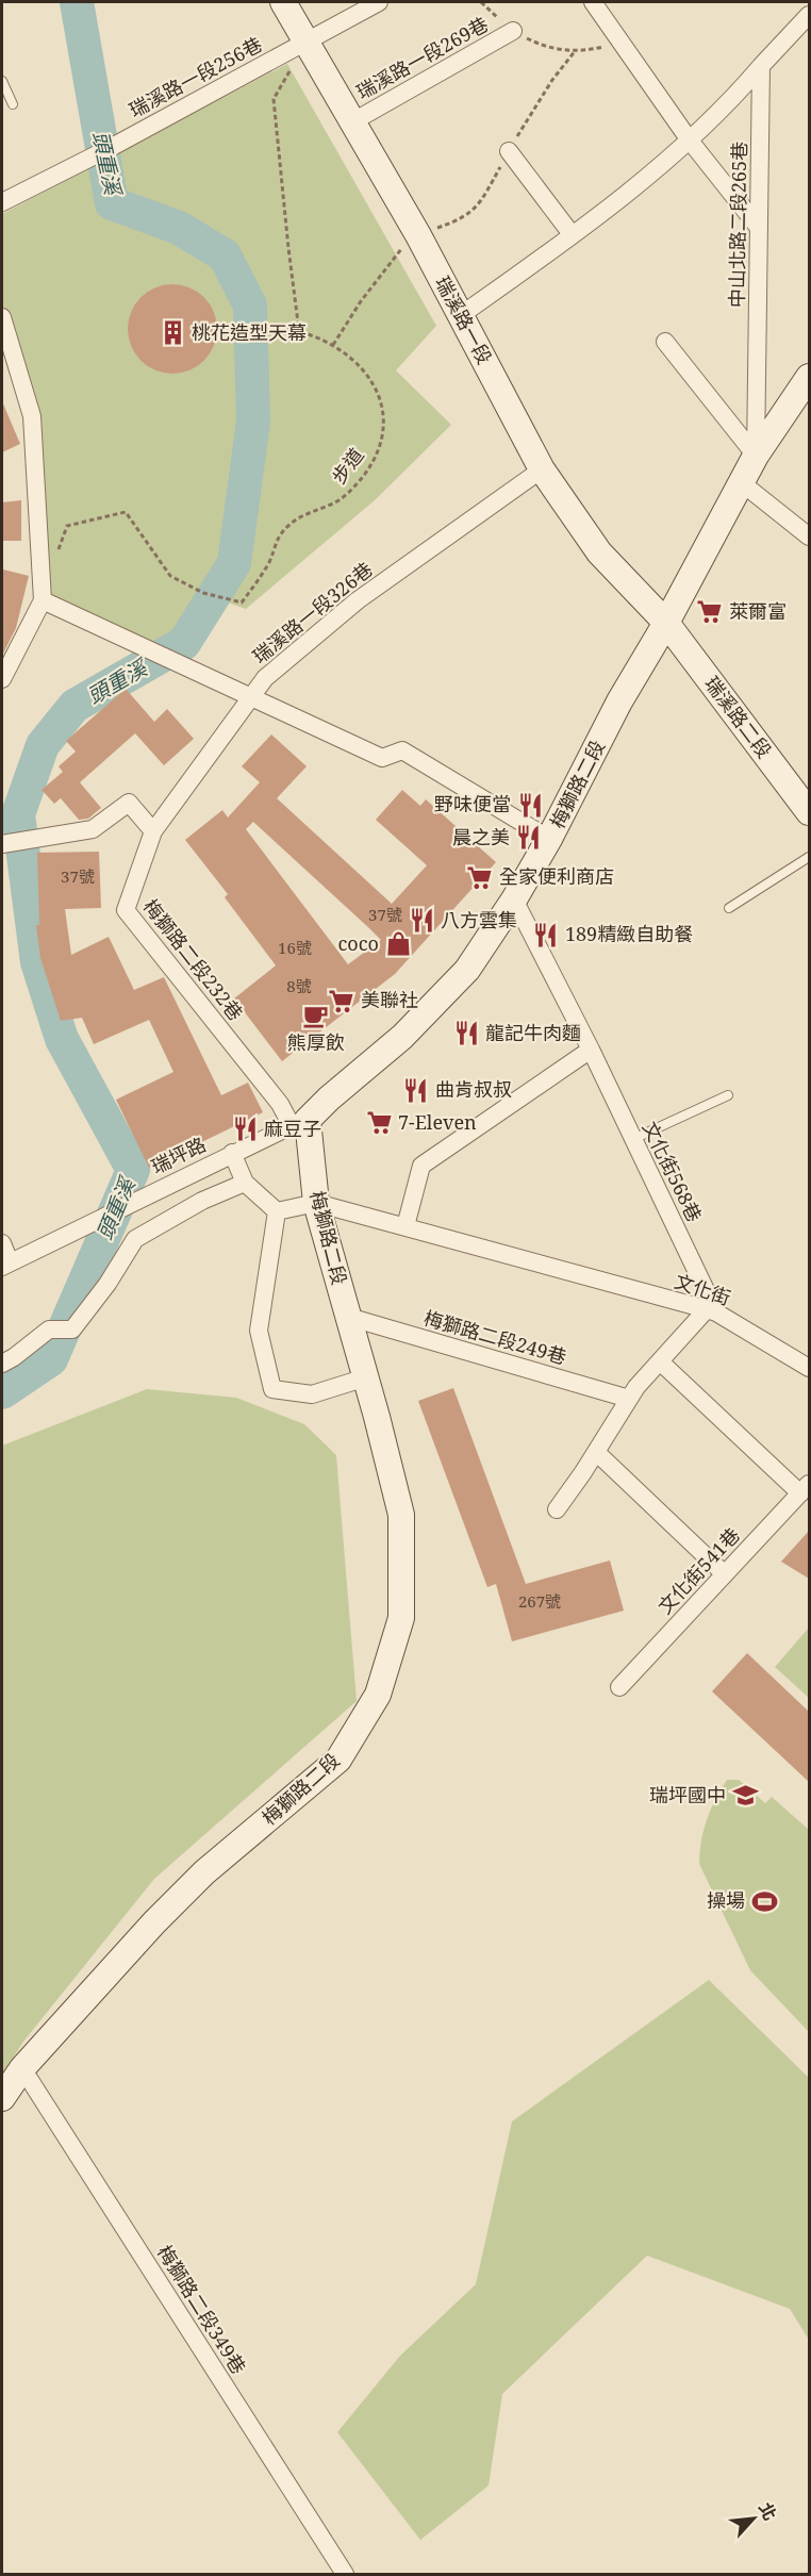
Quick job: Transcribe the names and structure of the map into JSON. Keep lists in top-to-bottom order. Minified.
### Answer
{"streets":{"street":["瑞溪路一段269巷","瑞溪路一段256巷","中山北路二段265巷","瑞溪路一段","瑞溪路一段326巷","瑞溪路二段","梅獅路二段","梅獅路二段232巷","瑞坪路","文化街568巷","文化街","梅獅路二段249巷","文化街541巷","梅獅路二段349巷"],"path":["步道"]},"crossings":[["瑞溪路一段269巷","瑞溪路一段"],["瑞溪路一段256巷","瑞溪路一段"],["中山北路二段265巷","梅獅路二段"],["瑞溪路一段","瑞溪路一段326巷"],["瑞溪路一段","瑞溪路二段"],["瑞溪路一段","梅獅路二段"],["瑞溪路一段326巷","梅獅路二段232巷"],["瑞溪路二段","梅獅路二段"],["梅獅路二段","梅獅路二段232巷"],["梅獅路二段","瑞坪路"],["梅獅路二段","文化街568巷"],["梅獅路二段","文化街"],["梅獅路二段","梅獅路二段249巷"],["梅獅路二段","梅獅路二段349巷"],["梅獅路二段232巷","瑞坪路"],["文化街568巷","文化街"]],"water":["頭重溪"],"places":{"building":["桃花造型天幕"],"supermarket":["萊爾富","全家便利商店","美聯社","7-Eleven"],"restaurant":["野味便當","晨之美","八方雲集","189精緻自助餐","龍記牛肉麵","曲肯叔叔","麻豆子"],"shop":["coco"],"cafe":["熊厚飲"],"school or university":["瑞坪國中"],"sports":["操場"]},"house_numbers":["37號","37號","16號","8號","267號"],"north":"top right"}
